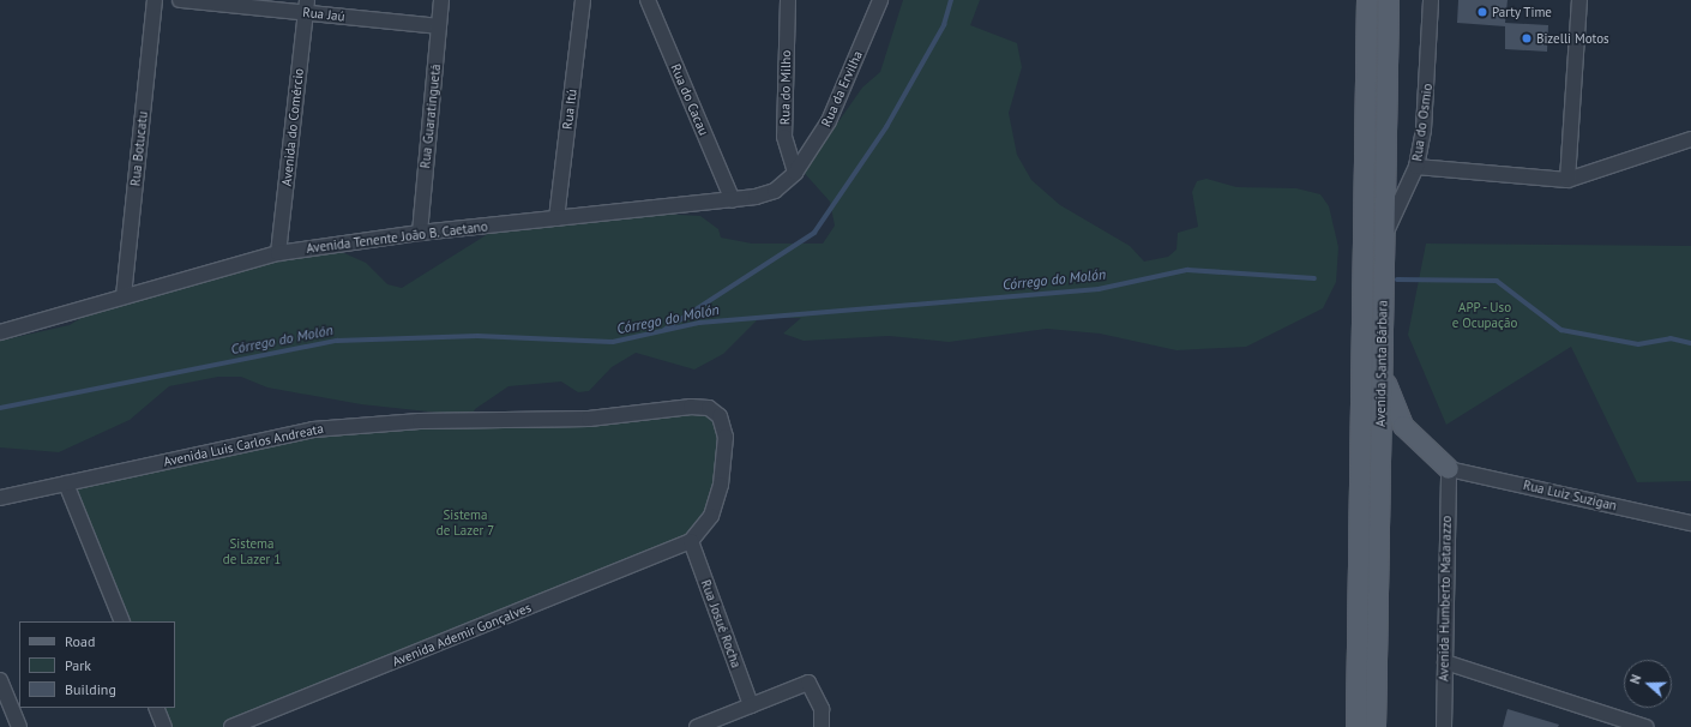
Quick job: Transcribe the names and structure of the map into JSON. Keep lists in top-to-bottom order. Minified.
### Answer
{"streets":{"main road":["Avenida Santa Bárbara"],"street":["Rua Jaú","Rua do Milho","Rua da Ervilha","Rua do Cacau","Rua Itú","Rua Guaratinguetá","Rua do Osmio","Avenida do Comércio","Rua Botucatu","Avenida Tenente João B. Caetano","Avenida Luis Carlos Andreata","Rua Luiz Suzigan","Avenida Humberto Matarazzo","Rua Josué Rocha","Avenida Ademir Gonçalves"]},"crossings":[["Rua Jaú","Rua Guaratinguetá"],["Rua Jaú","Avenida do Comércio"],["Rua do Milho","Rua da Ervilha"],["Rua do Milho","Avenida Tenente João B. Caetano"],["Rua da Ervilha","Avenida Tenente João B. Caetano"],["Rua do Cacau","Avenida Tenente João B. Caetano"],["Rua Itú","Avenida Tenente João B. Caetano"],["Rua Guaratinguetá","Avenida Tenente João B. Caetano"],["Rua do Osmio","Avenida Santa Bárbara"],["Avenida do Comércio","Avenida Tenente João B. Caetano"],["Rua Botucatu","Avenida Tenente João B. Caetano"],["Avenida Luis Carlos Andreata","Rua Josué Rocha"],["Avenida Luis Carlos Andreata","Avenida Ademir Gonçalves"],["Rua Luiz Suzigan","Avenida Humberto Matarazzo"],["Rua Josué Rocha","Avenida Ademir Gonçalves"]],"water":["Córrego do Molón"],"parks":["APP - Uso e Ocupação","Sistema de Lazer 7","Sistema de Lazer 1"],"places":["Party Time","Bizelli Motos"],"legend":["Road","Park","Building"],"north":"left"}
